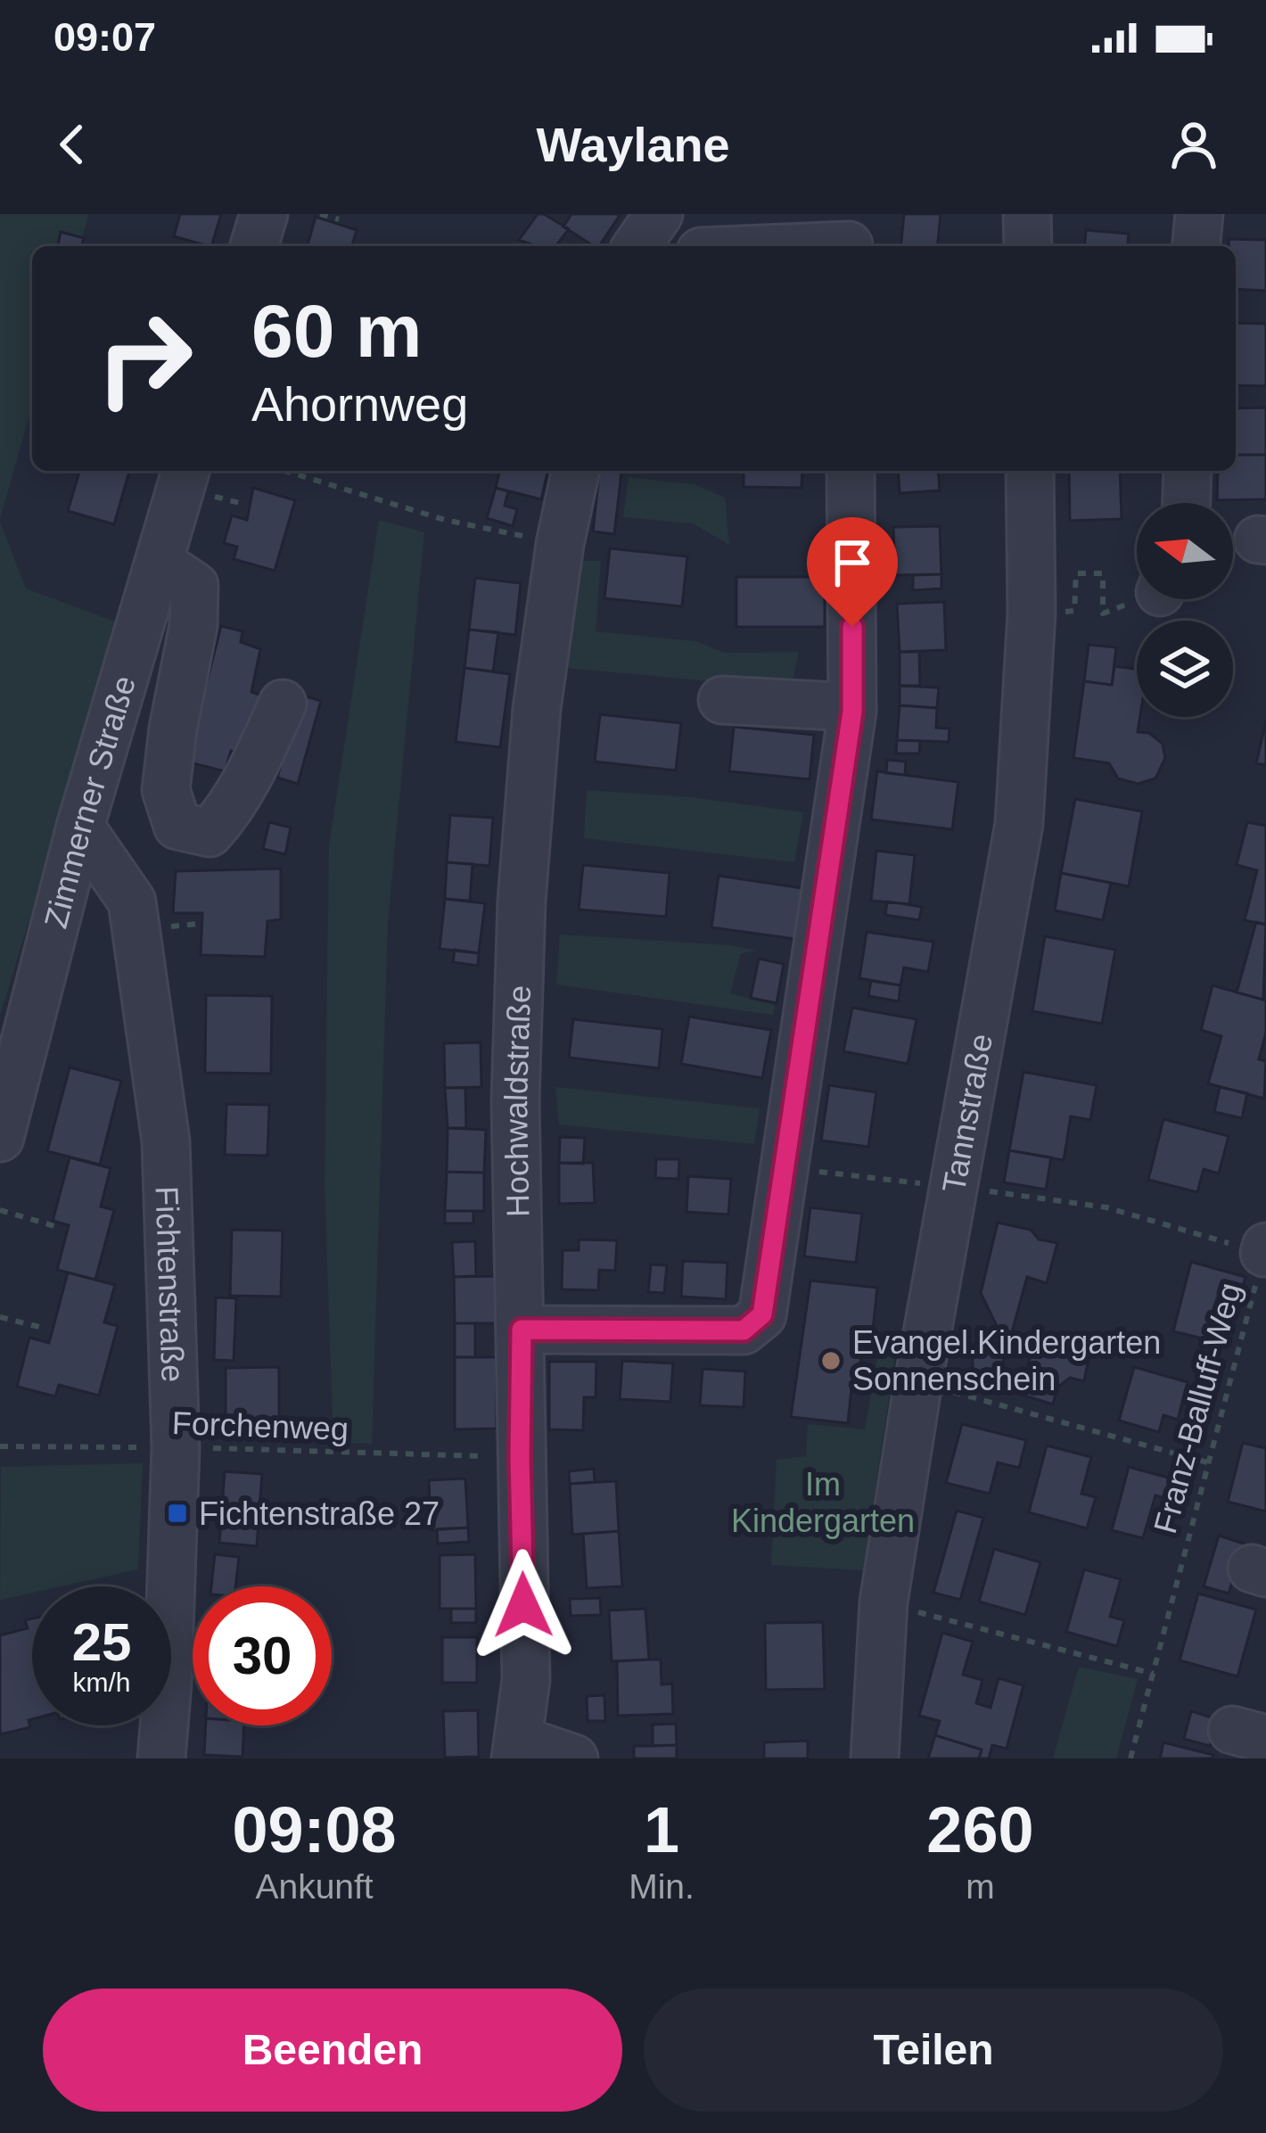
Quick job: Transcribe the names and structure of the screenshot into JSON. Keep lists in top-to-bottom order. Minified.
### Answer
{"streets":{"street":["Zimmerner Straße","Hochwaldstraße","Tannstraße","Fichtenstraße"],"path":["Franz-Balluff-Weg","Forchenweg"]},"crossings":[["Zimmerner Straße","Fichtenstraße"],["Hochwaldstraße","Forchenweg"],["Tannstraße","Franz-Balluff-Weg"],["Fichtenstraße","Forchenweg"]],"parks":["Im Kindergarten"],"places":{"other":["Evangel.Kindergarten Sonnenschein"],"transit":["Fichtenstraße 27"]},"north":"left","page":{"status":"09:07","header":"Waylane","turn":["60 m","Ahornweg"],"speed":"25 km/h","limit":"30","eta":["09:08","Ankunft","1","Min.","260","m"],"buttons":["Beenden","Teilen"]}}
